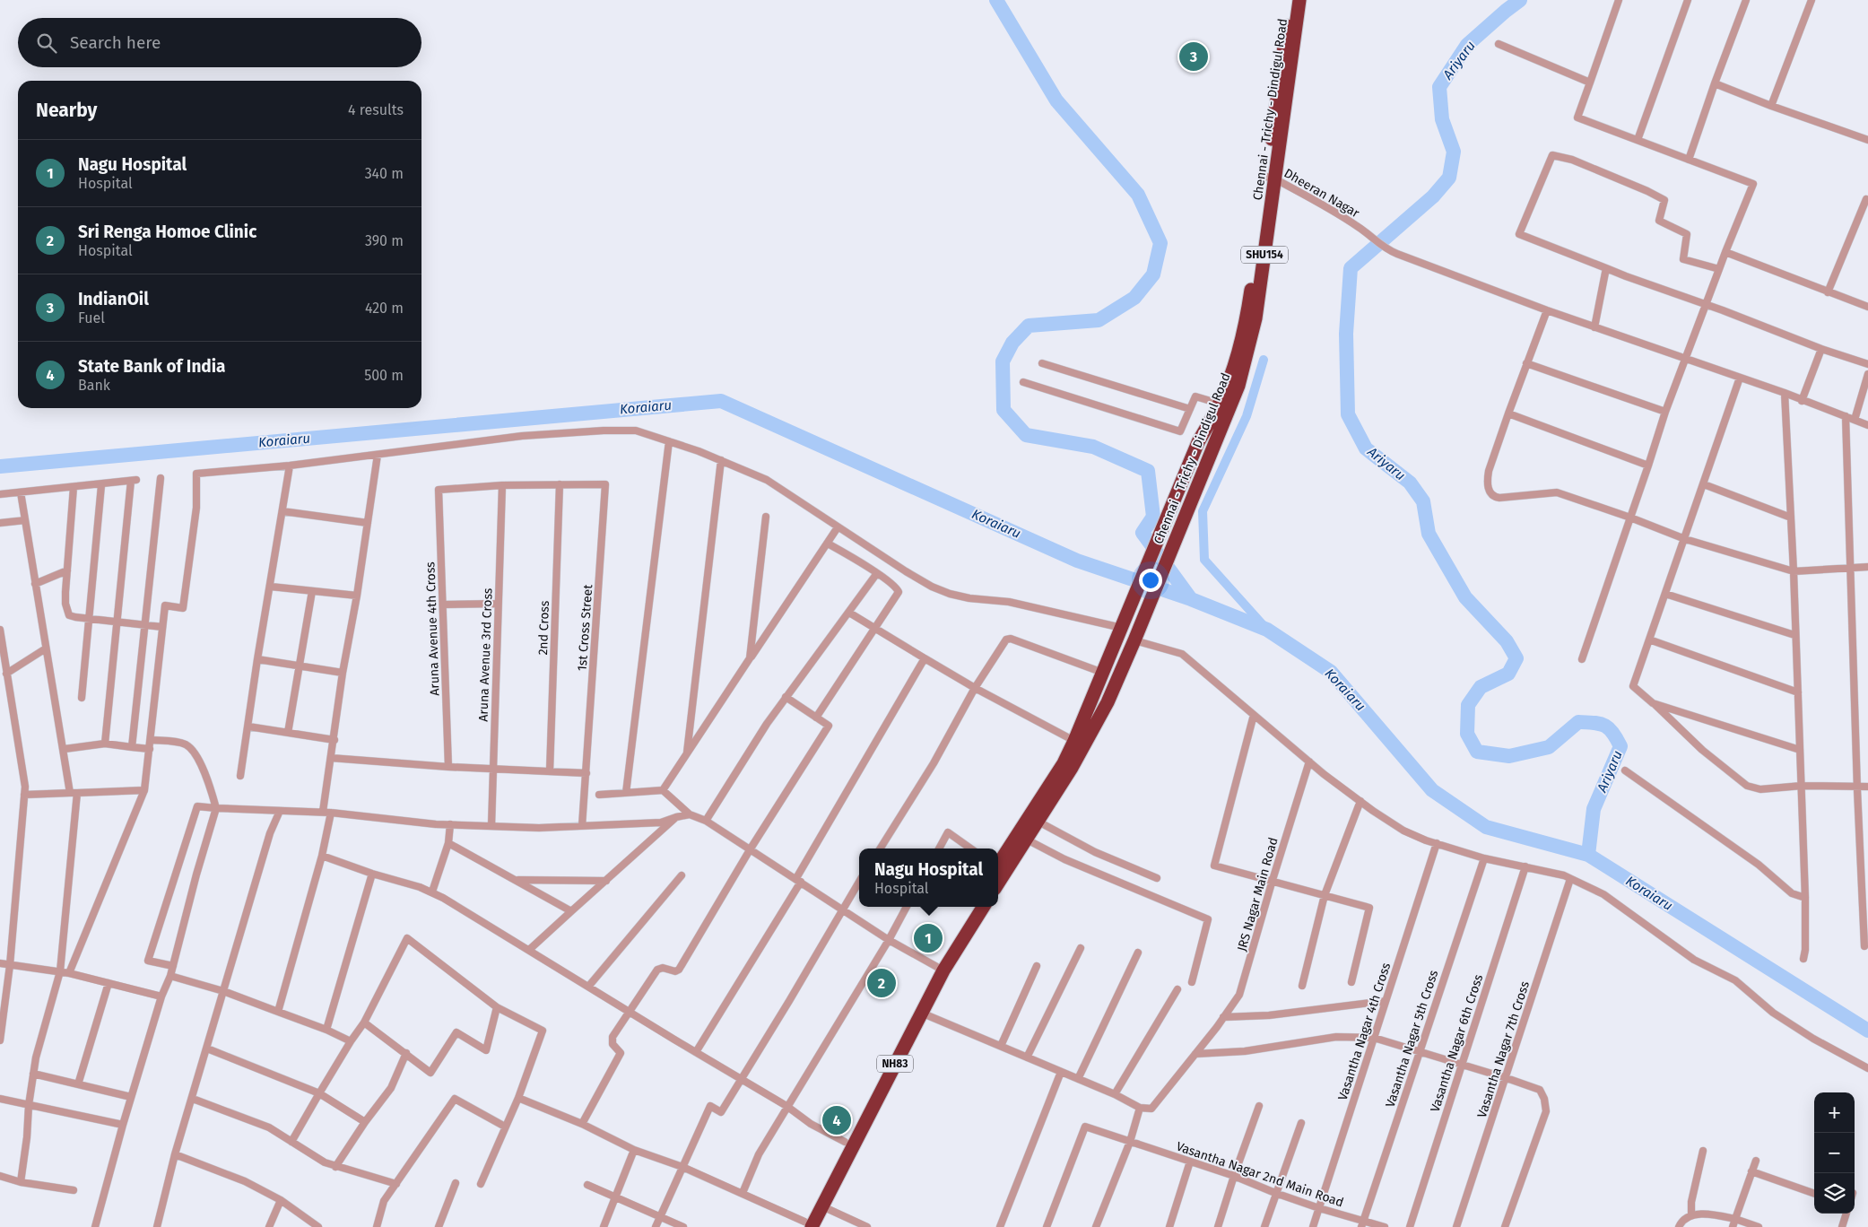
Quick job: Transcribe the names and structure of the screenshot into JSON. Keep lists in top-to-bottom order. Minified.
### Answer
{"streets":{"highway":["Chennai - Trichy - Dindigul Road","SHU154","NH83"],"street":["Dheeran Nagar","2nd Cross","1st Cross Street","Aruna Avenue 4th Cross","Aruna Avenue 3rd Cross","JRS Nagar Main Road","Vasantha Nagar 4th Cross","Vasantha Nagar 5th Cross","Vasantha Nagar 6th Cross","Vasantha Nagar 7th Cross","Vasantha Nagar 2nd Main Road"]},"crossings":[["Chennai - Trichy - Dindigul Road","Dheeran Nagar"],["2nd Cross","1st Cross Street"],["Aruna Avenue 4th Cross","Aruna Avenue 3rd Cross"],["Vasantha Nagar 4th Cross","Vasantha Nagar 2nd Main Road"],["Vasantha Nagar 5th Cross","Vasantha Nagar 2nd Main Road"]],"water":["Ariyaru","Koraiaru"],"page":{"search":"Search here","pins":["3","1","2","4"],"heading":["Nearby","4 results"],"list":[{"mark":"1","name":"Nagu Hospital","note":"Hospital","value":"340 m"},{"mark":"2","name":"Sri Renga Homoe Clinic","note":"Hospital","value":"390 m"},{"mark":"3","name":"IndianOil","note":"Fuel","value":"420 m"},{"mark":"4","name":"State Bank of India","note":"Bank","value":"500 m"}],"popup":["Nagu Hospital","Hospital"],"map_buttons":["+","−"]}}
